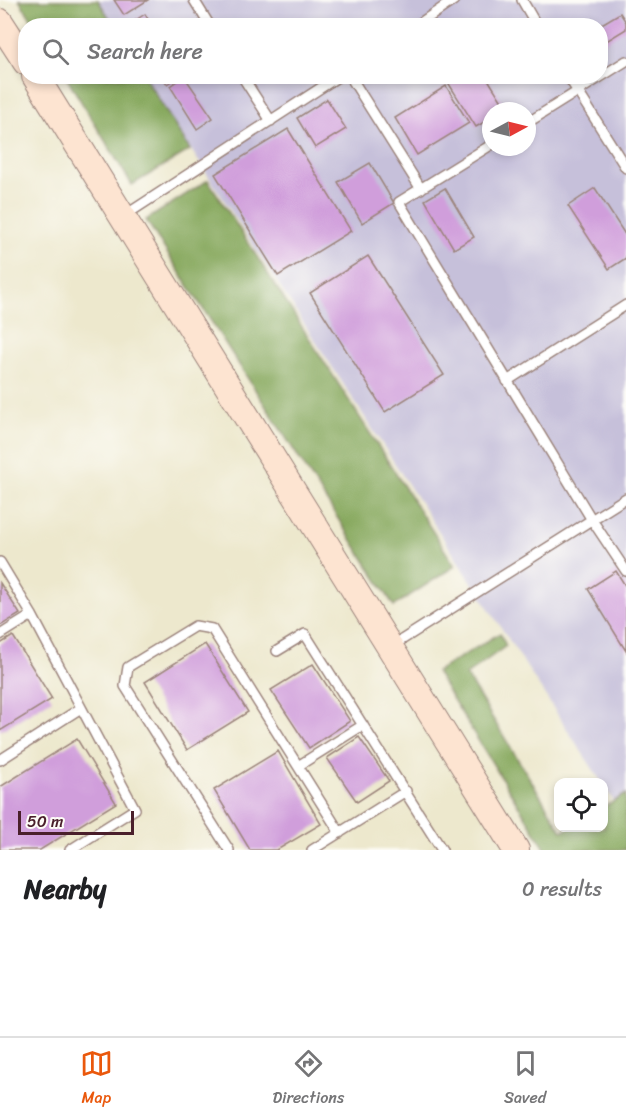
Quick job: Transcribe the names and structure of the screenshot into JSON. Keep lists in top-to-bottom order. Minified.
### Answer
{"scale_bar":"50 m","north":"right","page":{"search":"Search here","scale":"50 m","heading":["Nearby","0 results"],"nav":["Map","Directions","Saved"]}}
